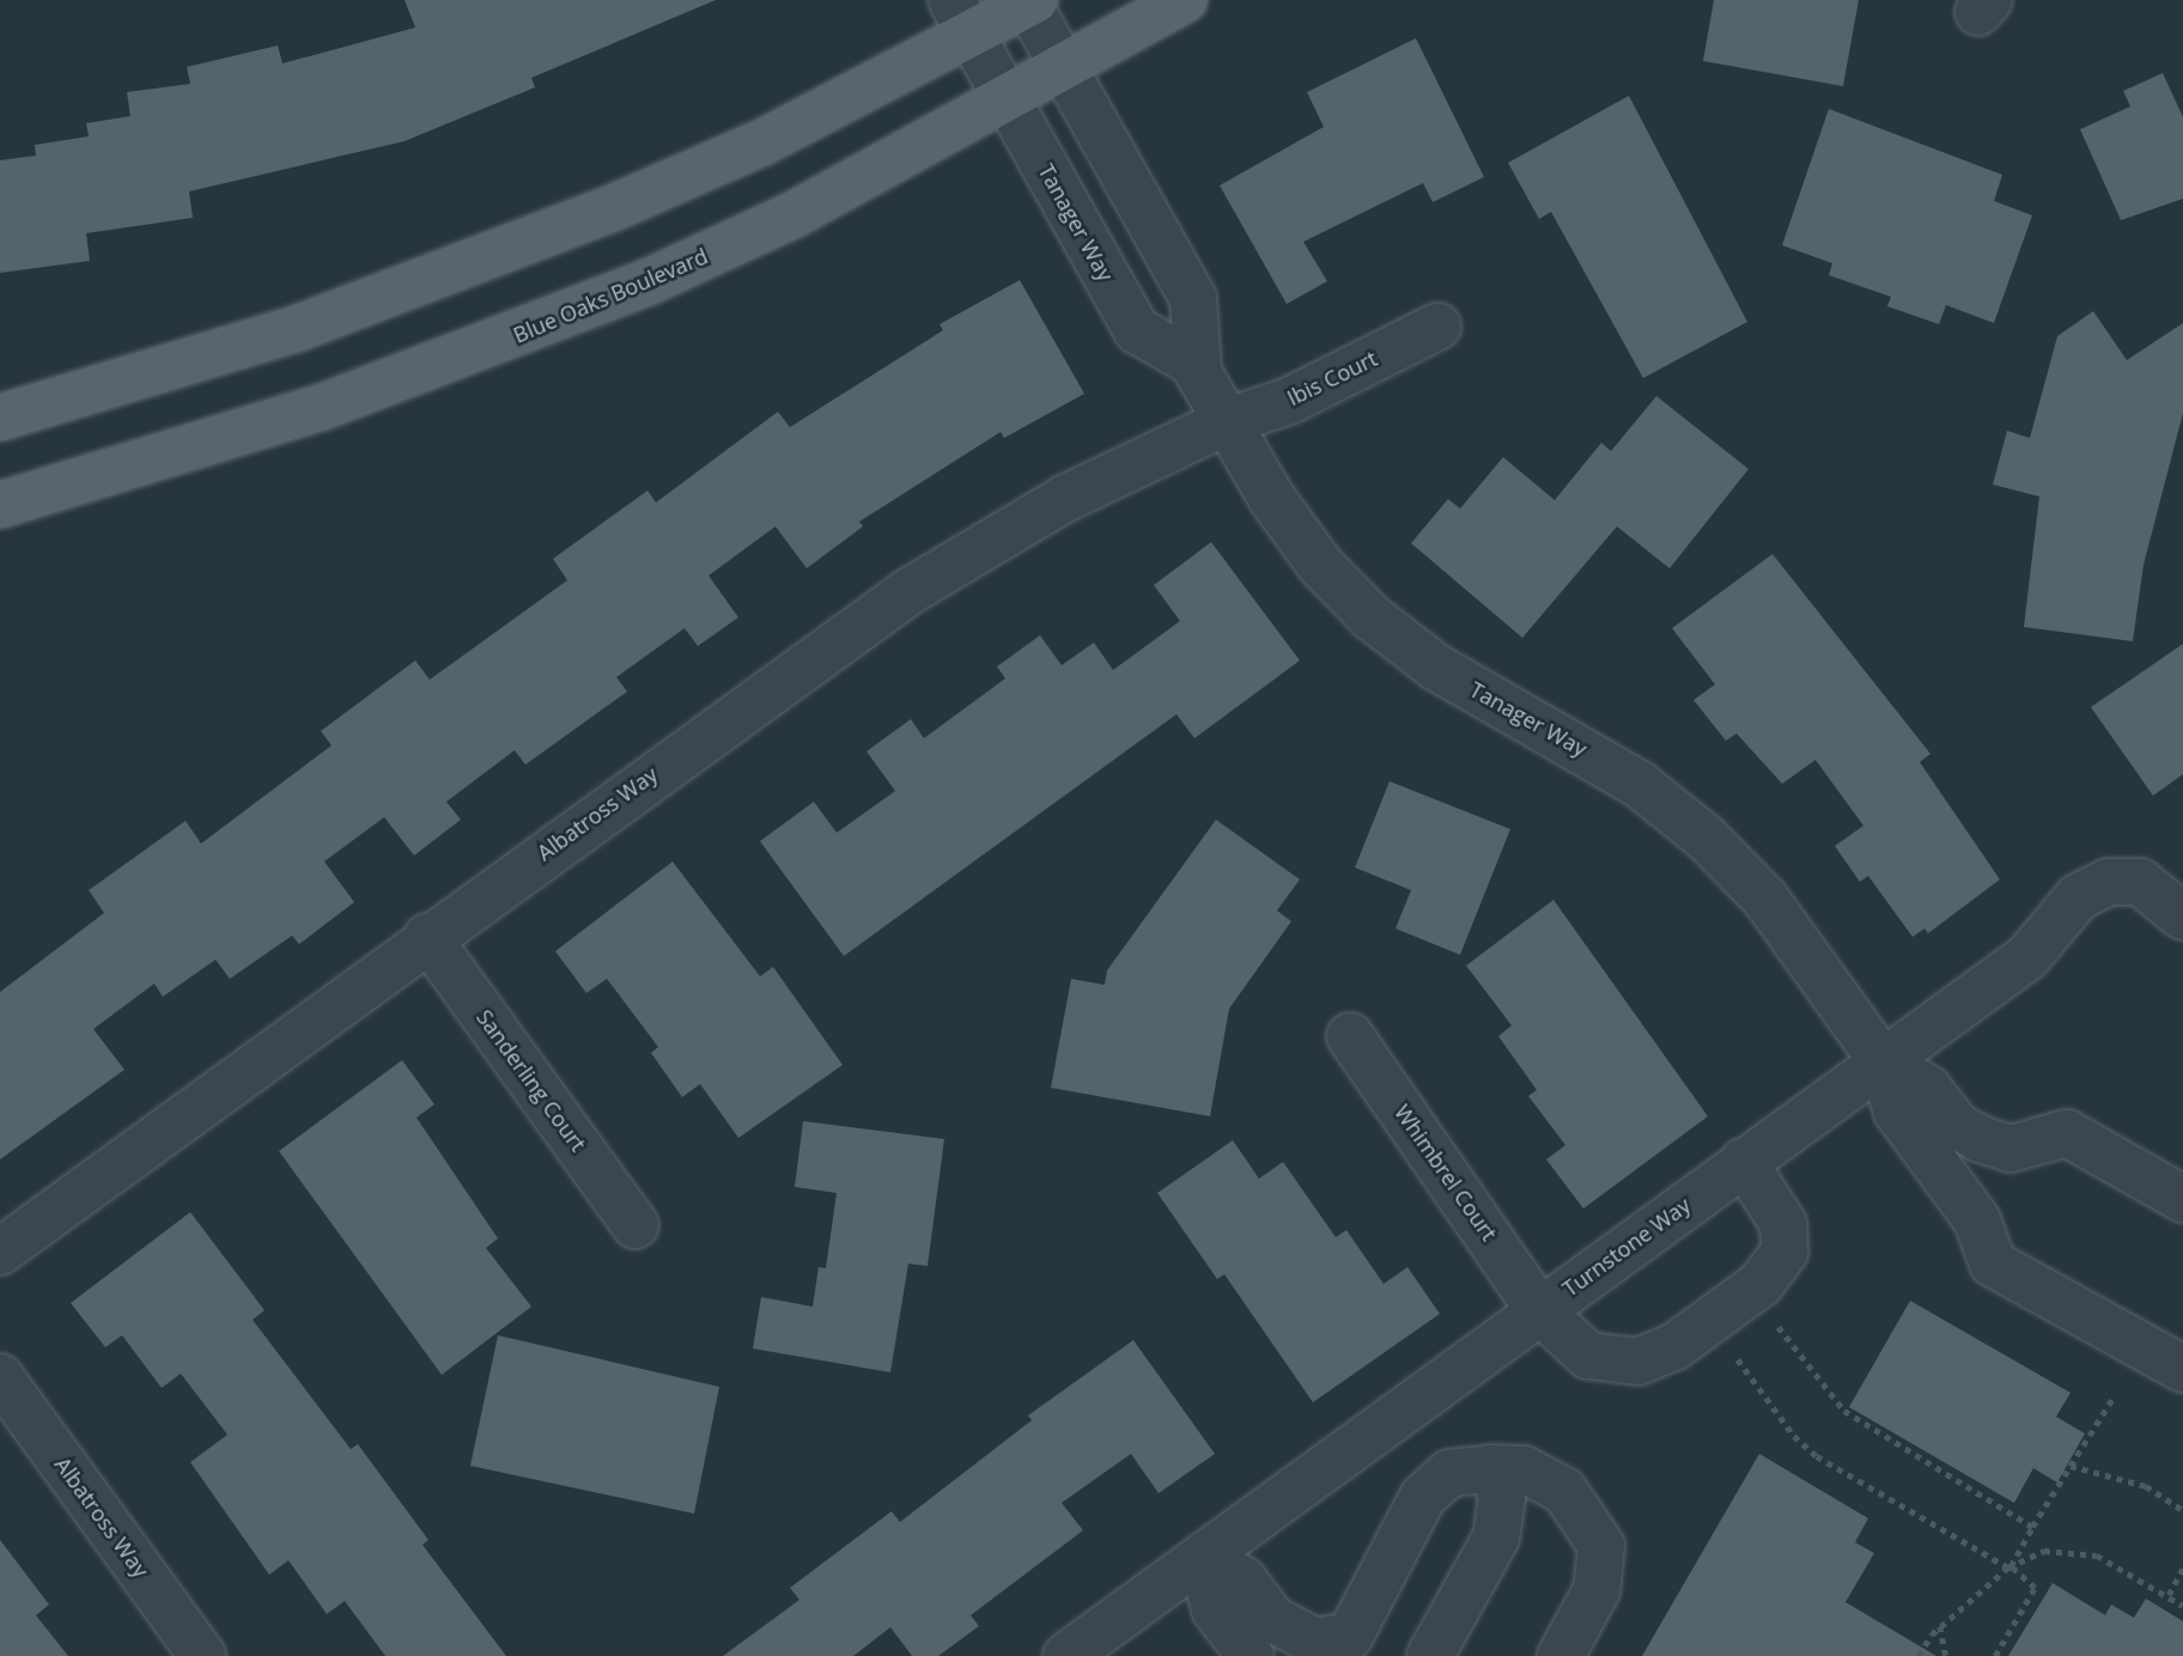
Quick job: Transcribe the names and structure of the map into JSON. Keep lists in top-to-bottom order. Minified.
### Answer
{"streets":{"main road":["Blue Oaks Boulevard"],"street":["Tanager Way","Ibis Court","Albatross Way","Sanderling Court","Whimbrel Court","Turnstone Way"]},"crossings":[["Tanager Way","Blue Oaks Boulevard"],["Tanager Way","Ibis Court"],["Tanager Way","Albatross Way"],["Tanager Way","Turnstone Way"],["Ibis Court","Albatross Way"],["Albatross Way","Sanderling Court"],["Whimbrel Court","Turnstone Way"]]}
